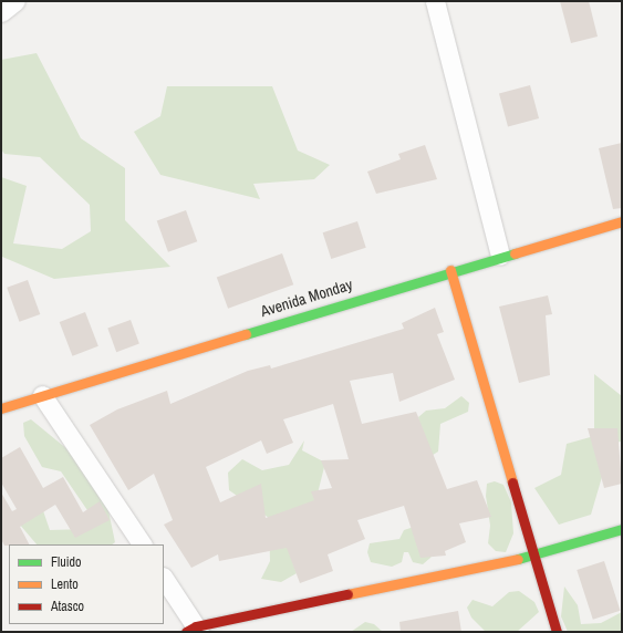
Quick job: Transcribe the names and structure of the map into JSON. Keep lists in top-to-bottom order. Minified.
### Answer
{"streets":{"street":["Avenida Monday"]},"legend":["Fluido","Lento","Atasco"]}
